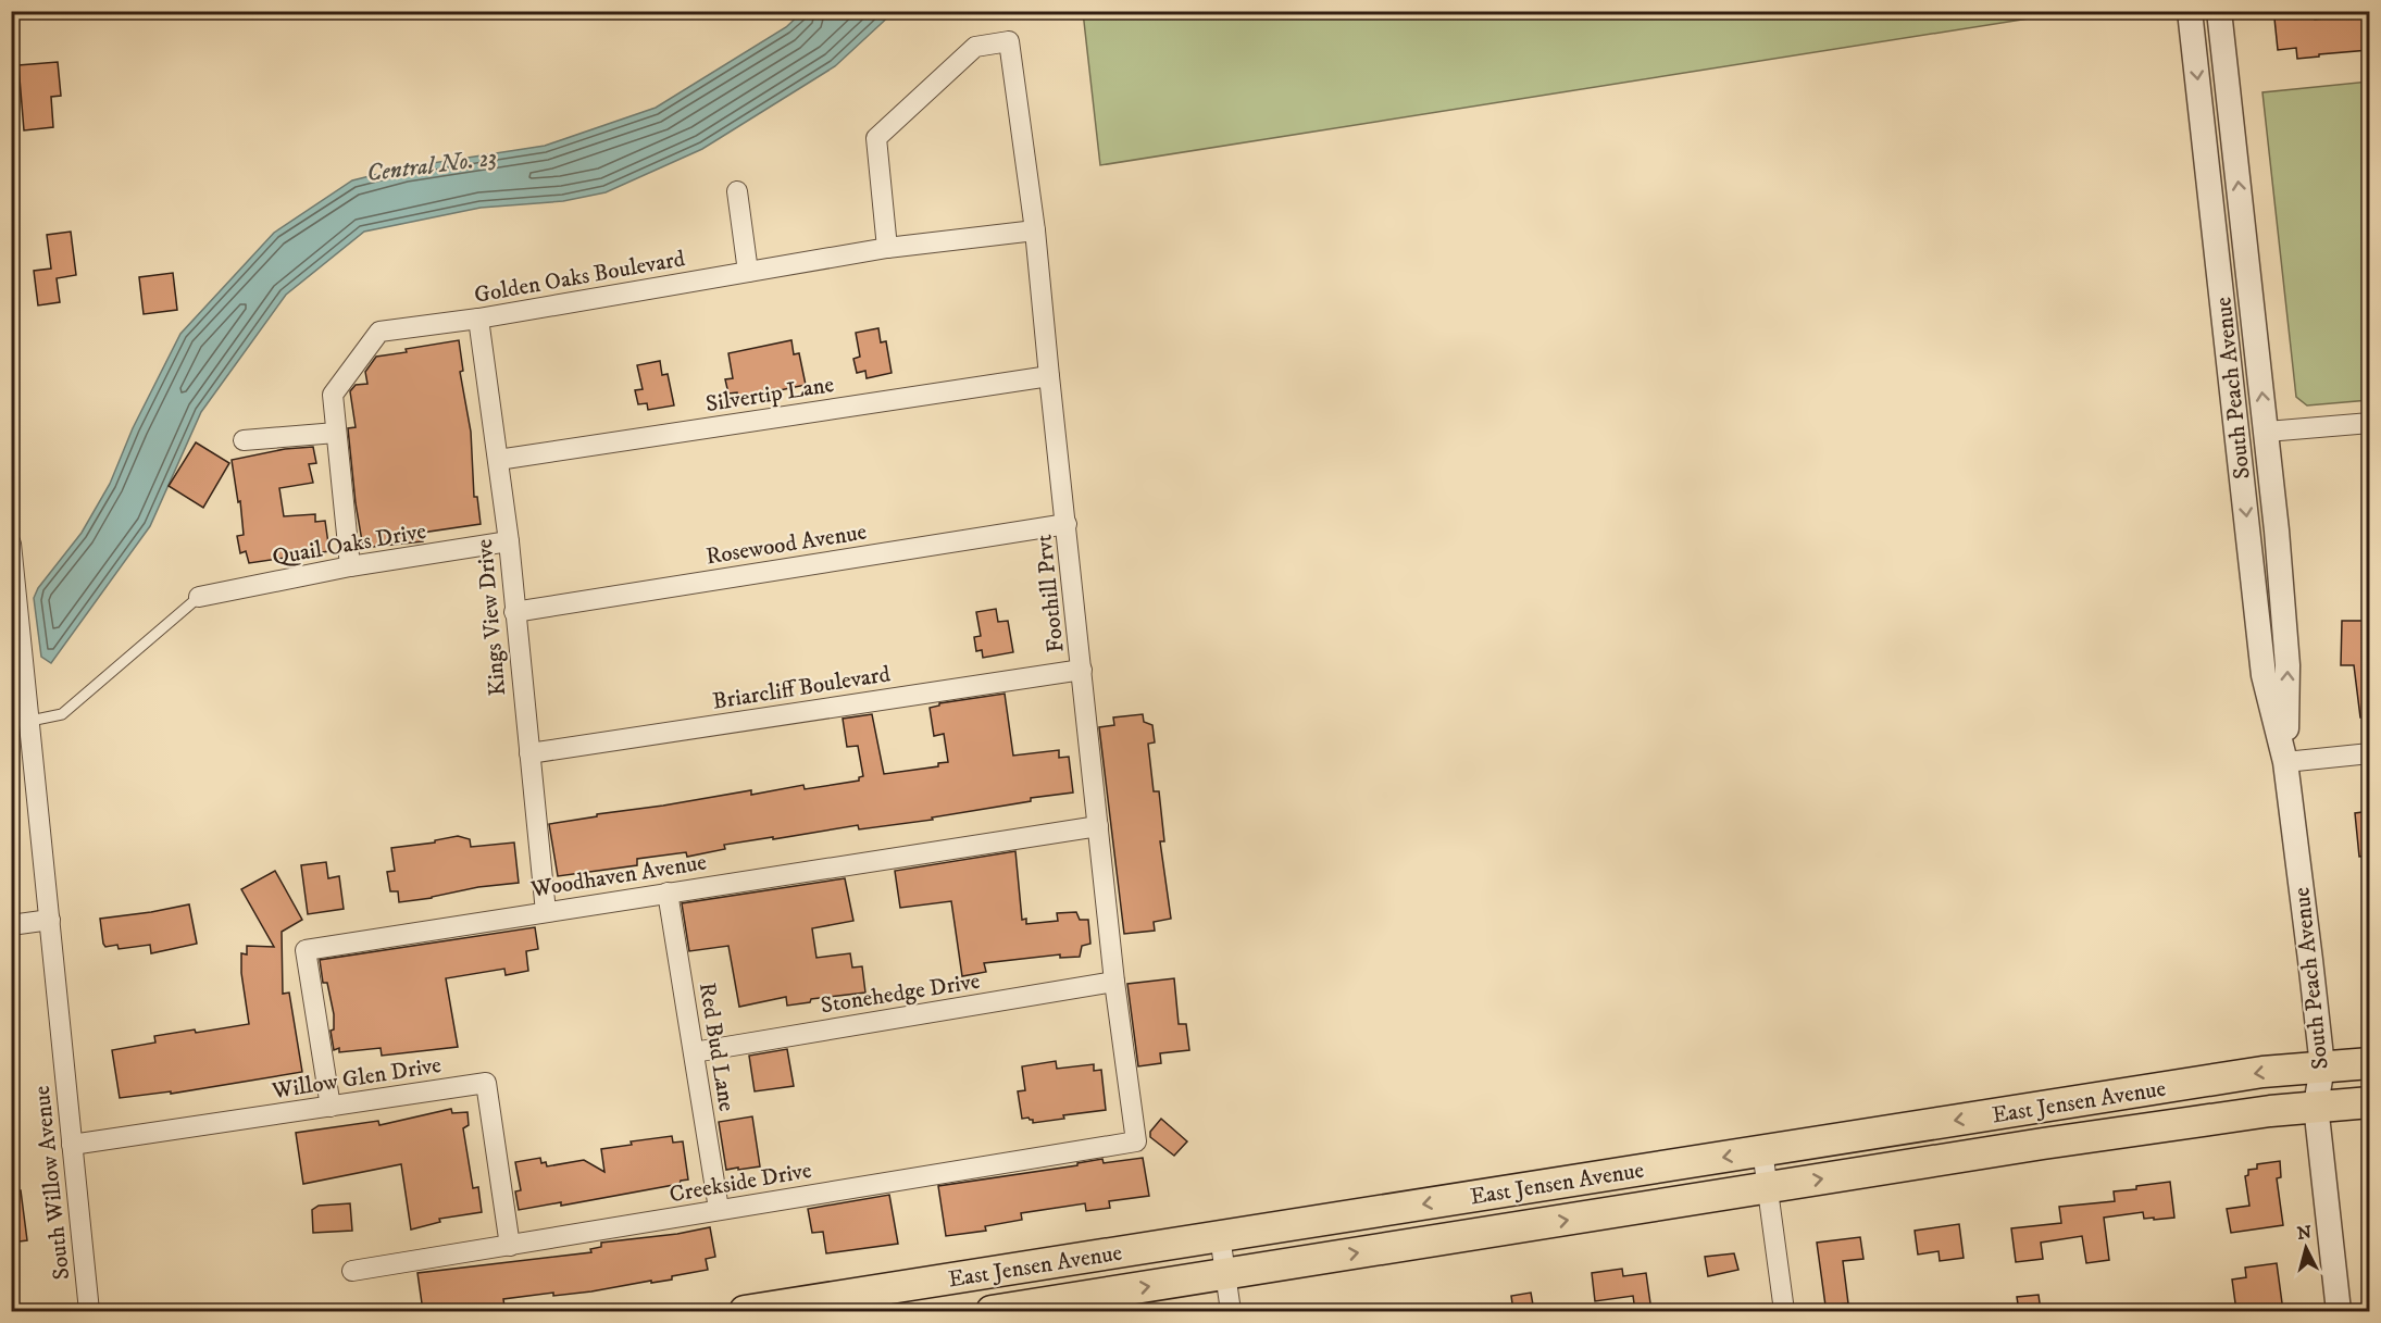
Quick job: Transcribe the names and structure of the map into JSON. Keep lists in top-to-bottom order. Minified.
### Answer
{"streets":{"main road":["East Jensen Avenue"],"street":["Golden Oaks Boulevard","South Peach Avenue","Silvertip Lane","Quail Oaks Drive","Rosewood Avenue","Foothill Prvt","Kings View Drive","Briarcliff Boulevard","Woodhaven Avenue","Stonehedge Drive","Red Bud Lane","Willow Glen Drive","Creekside Drive","South Willow Avenue"]},"crossings":[["Golden Oaks Boulevard","Quail Oaks Drive"],["Golden Oaks Boulevard","Foothill Prvt"],["Golden Oaks Boulevard","Kings View Drive"],["South Peach Avenue","East Jensen Avenue"],["Silvertip Lane","Foothill Prvt"],["Silvertip Lane","Kings View Drive"],["Quail Oaks Drive","Kings View Drive"],["Rosewood Avenue","Foothill Prvt"],["Rosewood Avenue","Kings View Drive"],["Foothill Prvt","Briarcliff Boulevard"],["Foothill Prvt","Woodhaven Avenue"],["Foothill Prvt","Stonehedge Drive"],["Foothill Prvt","Creekside Drive"],["Kings View Drive","Briarcliff Boulevard"],["Kings View Drive","Woodhaven Avenue"],["Woodhaven Avenue","Red Bud Lane"],["Woodhaven Avenue","Willow Glen Drive"],["Stonehedge Drive","Red Bud Lane"],["Red Bud Lane","Creekside Drive"],["Willow Glen Drive","Creekside Drive"],["Willow Glen Drive","South Willow Avenue"]],"water":["Central No. 23"],"north":"top"}
